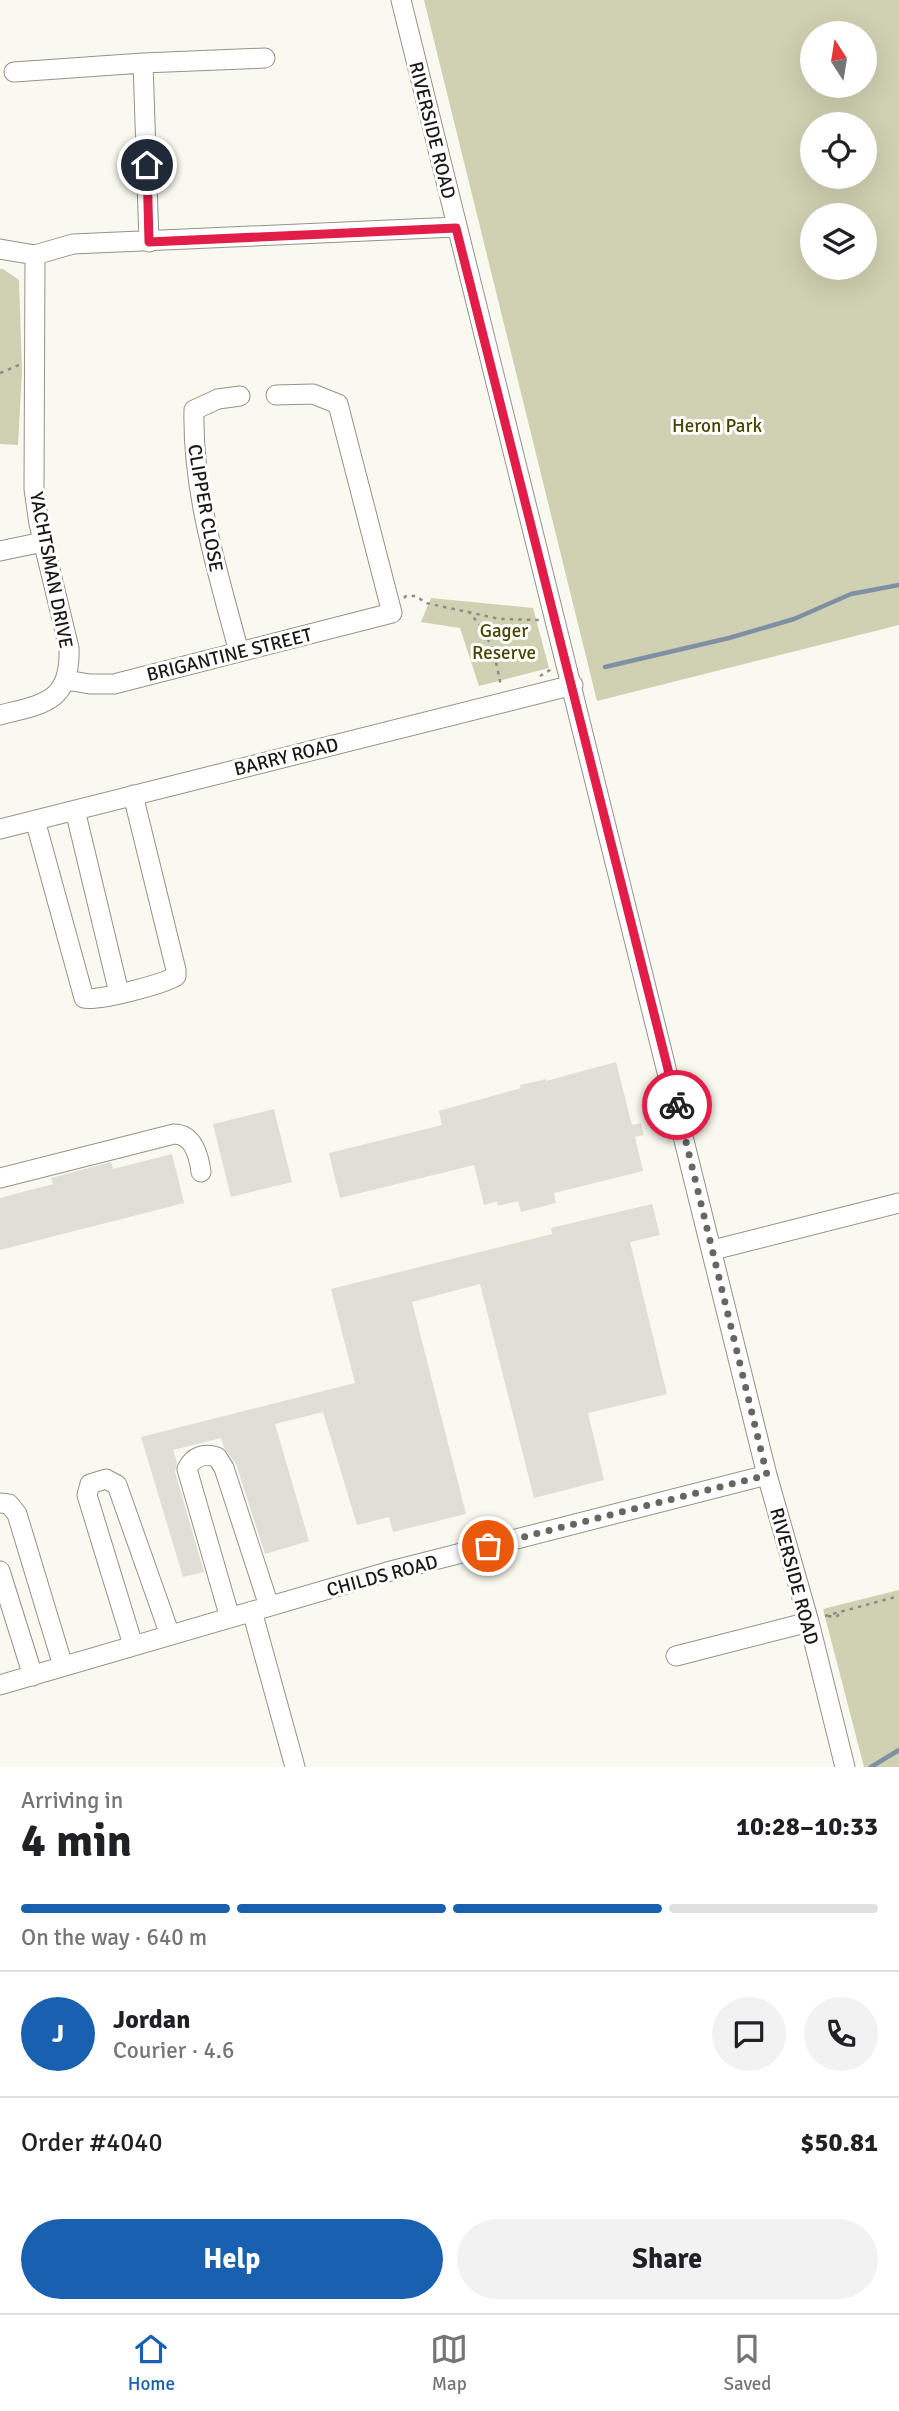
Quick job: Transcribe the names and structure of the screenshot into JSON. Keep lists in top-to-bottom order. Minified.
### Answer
{"streets":{"street":["RIVERSIDE ROAD","CLIPPER CLOSE","YACHTSMAN DRIVE","BRIGANTINE STREET","BARRY ROAD","CHILDS ROAD"]},"crossings":[["RIVERSIDE ROAD","BARRY ROAD"],["RIVERSIDE ROAD","CHILDS ROAD"],["CLIPPER CLOSE","BRIGANTINE STREET"],["YACHTSMAN DRIVE","BRIGANTINE STREET"]],"parks":["Heron Park","Gager Reserve"],"north":"top","page":{"heading":["4 min","Arriving in","10:28–10:33"],"panel":["Jordan","Courier · 4.6","Order #4040","$50.81"],"bar":"On the way · 640 m","round":"J","buttons":["Help","Share"],"tabs":["Home","Map","Saved"]}}
